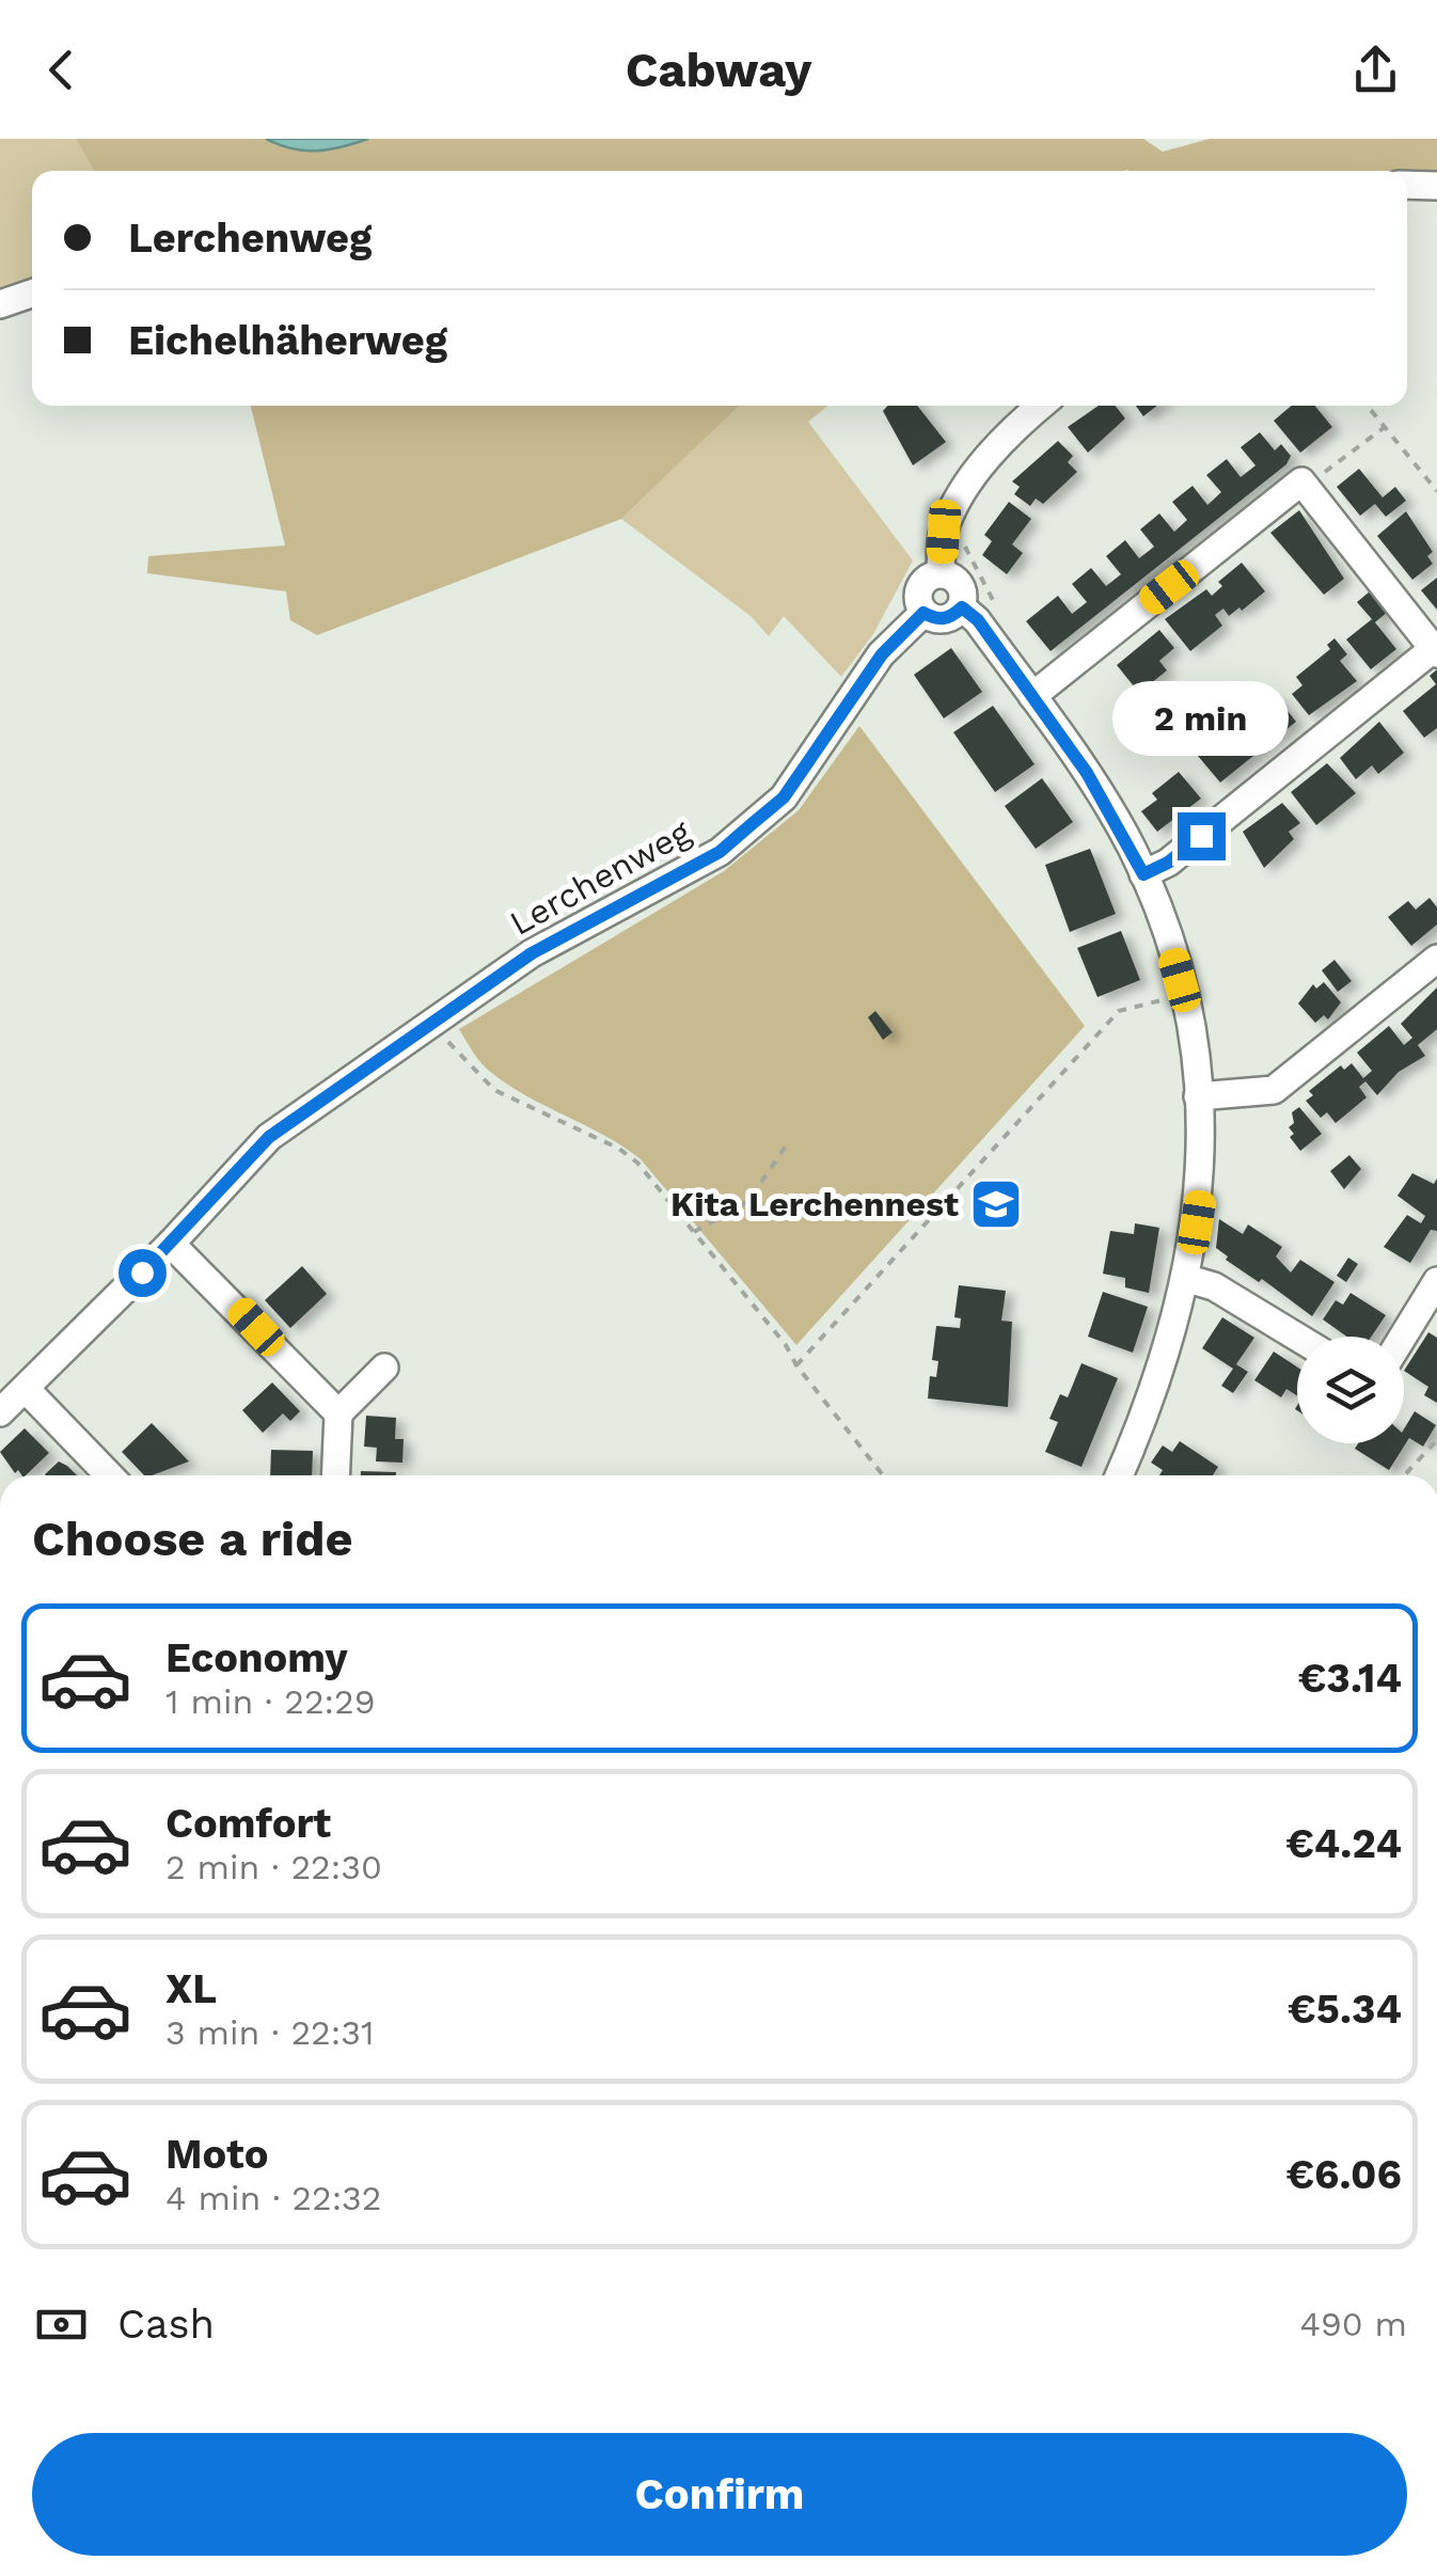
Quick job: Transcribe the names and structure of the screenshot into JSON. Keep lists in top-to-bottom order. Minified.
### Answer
{"streets":{"street":["Lerchenweg"]},"places":{"school or university":["Kita Lerchennest"]},"page":{"header":"Cabway","banner":["Lerchenweg","Eichelhäherweg"],"bubble":"2 min","heading":"Choose a ride","list":[{"name":"Economy","note":"1 min · 22:29","value":"€3.14"},{"name":"Comfort","note":"2 min · 22:30","value":"€4.24"},{"name":"XL","note":"3 min · 22:31","value":"€5.34"},{"name":"Moto","note":"4 min · 22:32","value":"€6.06"}],"pay":["Cash","490 m"],"buttons":"Confirm"}}
